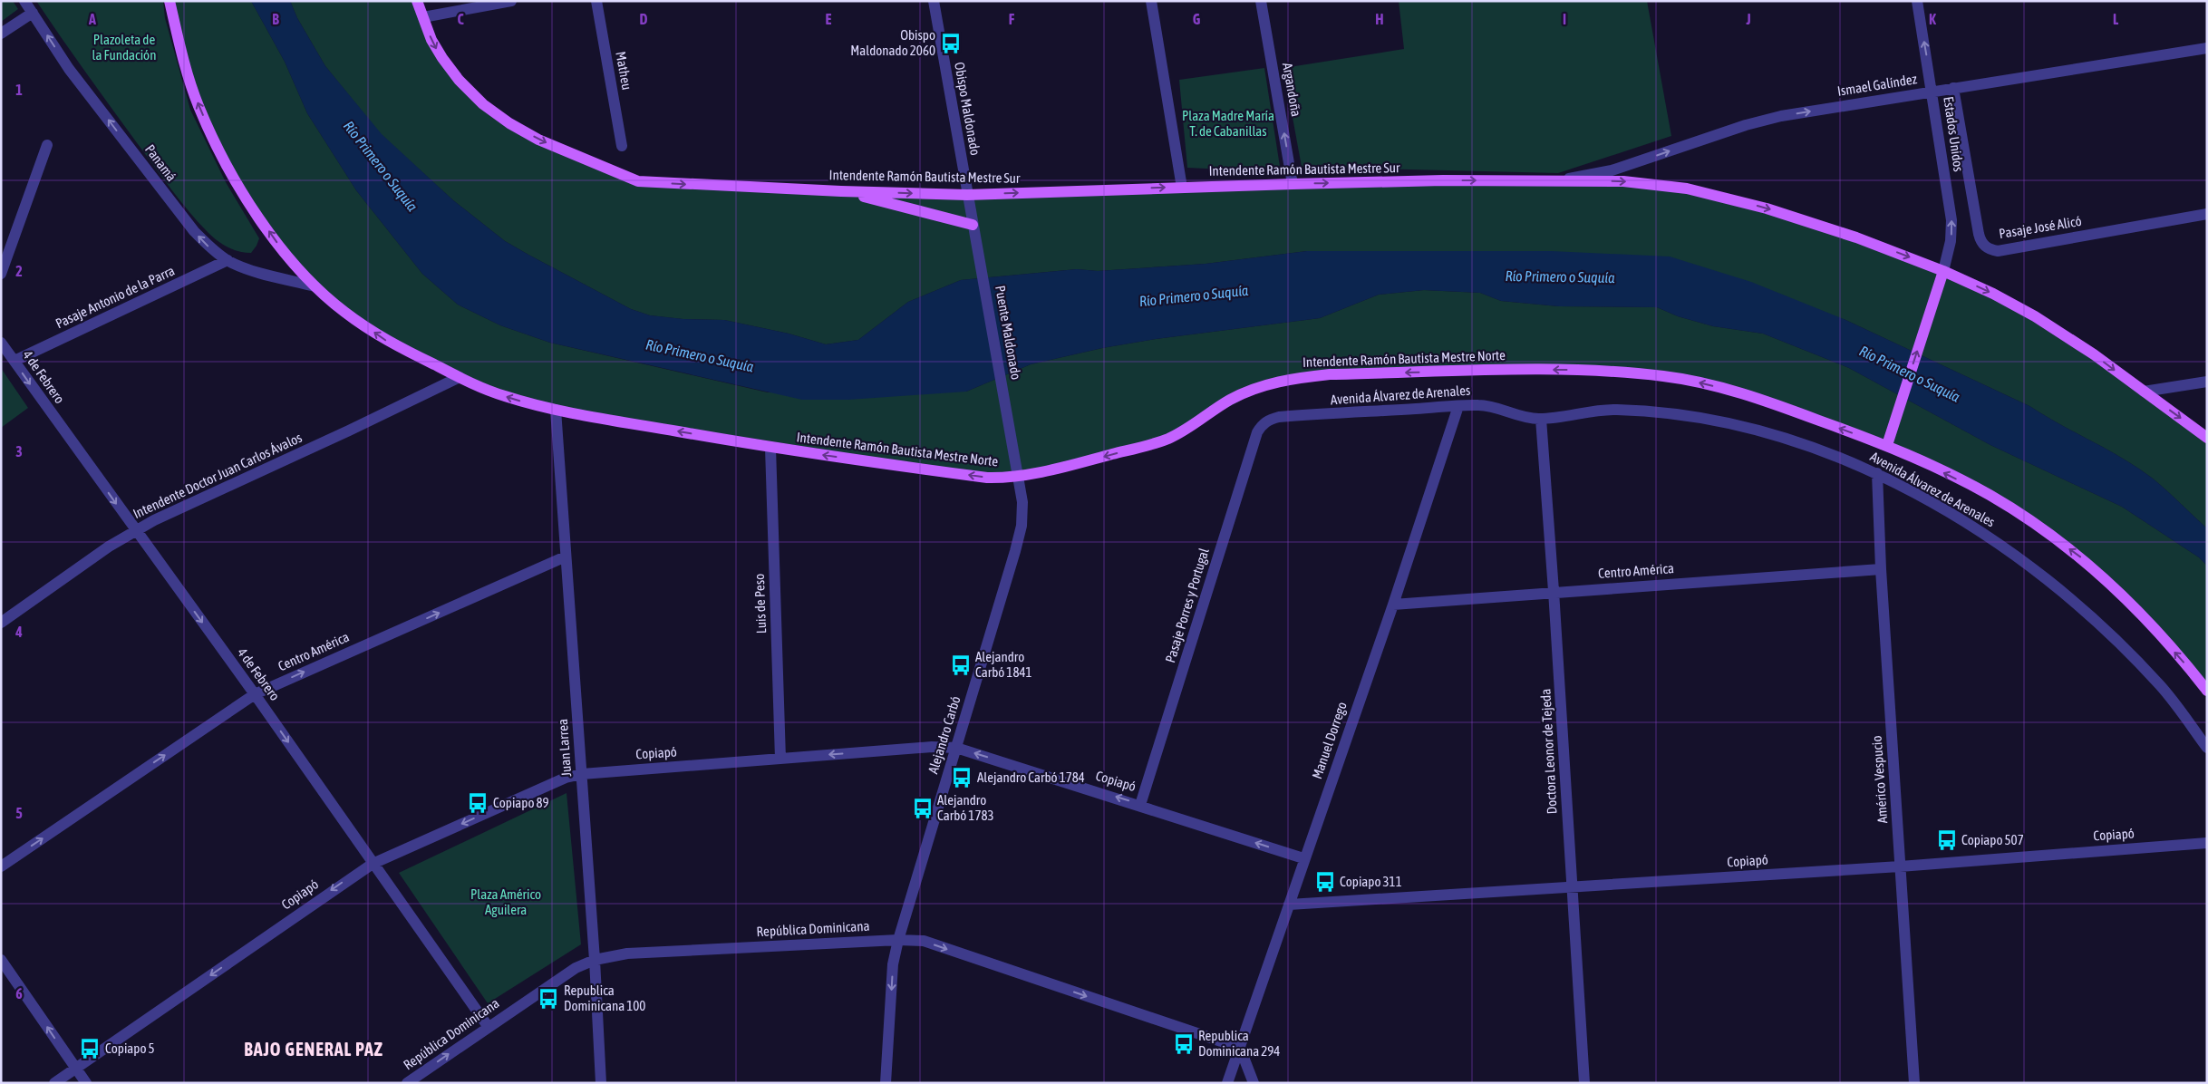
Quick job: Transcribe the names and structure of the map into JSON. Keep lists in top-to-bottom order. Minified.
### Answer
{"streets":{"main road":["Intendente Ramón Bautista Mestre Sur","Intendente Ramón Bautista Mestre Norte"],"street":["Matheu","Ismael Galíndez","Argandoña","Obispo Maldonado","Estados Unidos","Panamá","Pasaje José Alicó","Pasaje Antonio de la Parra","Puente Maldonado","4 de Febrero","Avenida Álvarez de Arenales","Intendente Doctor Juan Carlos Ávalos","Centro América","Luis de Peso","Pasaje Porres y Portugal","Alejandro Carbó","Manuel Dorrego","Juan Larrea","Doctora Leonor de Tejeda","Copiapó","Américo Vespucio","República Dominicana"]},"crossings":[["Ismael Galíndez","Estados Unidos"],["Ismael Galíndez","Intendente Ramón Bautista Mestre Sur"],["Ismael Galíndez","Pasaje José Alicó"],["Argandoña","Intendente Ramón Bautista Mestre Sur"],["Obispo Maldonado","Intendente Ramón Bautista Mestre Sur"],["Obispo Maldonado","Puente Maldonado"],["Estados Unidos","Intendente Ramón Bautista Mestre Sur"],["Panamá","Pasaje Antonio de la Parra"],["Panamá","Intendente Ramón Bautista Mestre Norte"],["Intendente Ramón Bautista Mestre Sur","Puente Maldonado"],["Pasaje Antonio de la Parra","4 de Febrero"],["Puente Maldonado","Intendente Ramón Bautista Mestre Norte"],["Puente Maldonado","Alejandro Carbó"],["Intendente Ramón Bautista Mestre Norte","Intendente Doctor Juan Carlos Ávalos"],["Intendente Ramón Bautista Mestre Norte","Luis de Peso"],["Intendente Ramón Bautista Mestre Norte","Alejandro Carbó"],["Intendente Ramón Bautista Mestre Norte","Juan Larrea"],["4 de Febrero","Intendente Doctor Juan Carlos Ávalos"],["4 de Febrero","Centro América"],["4 de Febrero","Copiapó"],["4 de Febrero","República Dominicana"],["Avenida Álvarez de Arenales","Pasaje Porres y Portugal"],["Avenida Álvarez de Arenales","Manuel Dorrego"],["Avenida Álvarez de Arenales","Doctora Leonor de Tejeda"],["Avenida Álvarez de Arenales","Américo Vespucio"],["Centro América","Manuel Dorrego"],["Centro América","Juan Larrea"],["Centro América","Doctora Leonor de Tejeda"],["Centro América","Américo Vespucio"],["Luis de Peso","Copiapó"],["Pasaje Porres y Portugal","Copiapó"],["Alejandro Carbó","Copiapó"],["Alejandro Carbó","República Dominicana"],["Manuel Dorrego","Copiapó"],["Manuel Dorrego","República Dominicana"],["Juan Larrea","Copiapó"],["Juan Larrea","República Dominicana"],["Doctora Leonor de Tejeda","Copiapó"],["Copiapó","Américo Vespucio"]],"one_way":["Ismael Galíndez","Argandoña","Estados Unidos","Panamá","Intendente Ramón Bautista Mestre Sur","Intendente Ramón Bautista Mestre Norte","4 de Febrero","Centro América","Copiapó","República Dominicana"],"districts":["BAJO GENERAL PAZ"],"water":["Río Primero o Suquía"],"parks":["Plazoleta de la Fundación","Plaza Madre María T. de Cabanillas","Plaza Américo Aguilera"],"places":{"bus stop":["Obispo Maldonado 2060","Alejandro Carbó 1841","Alejandro Carbó 1784","Copiapo 89","Alejandro Carbó 1783","Copiapo 507","Copiapo 311","Republica Dominicana 100","Republica Dominicana 294","Copiapo 5"]},"grid":{"columns":["A","B","C","D","E","F","G","H","I","J","K","L"],"rows":["1","2","3","4","5","6"]}}
